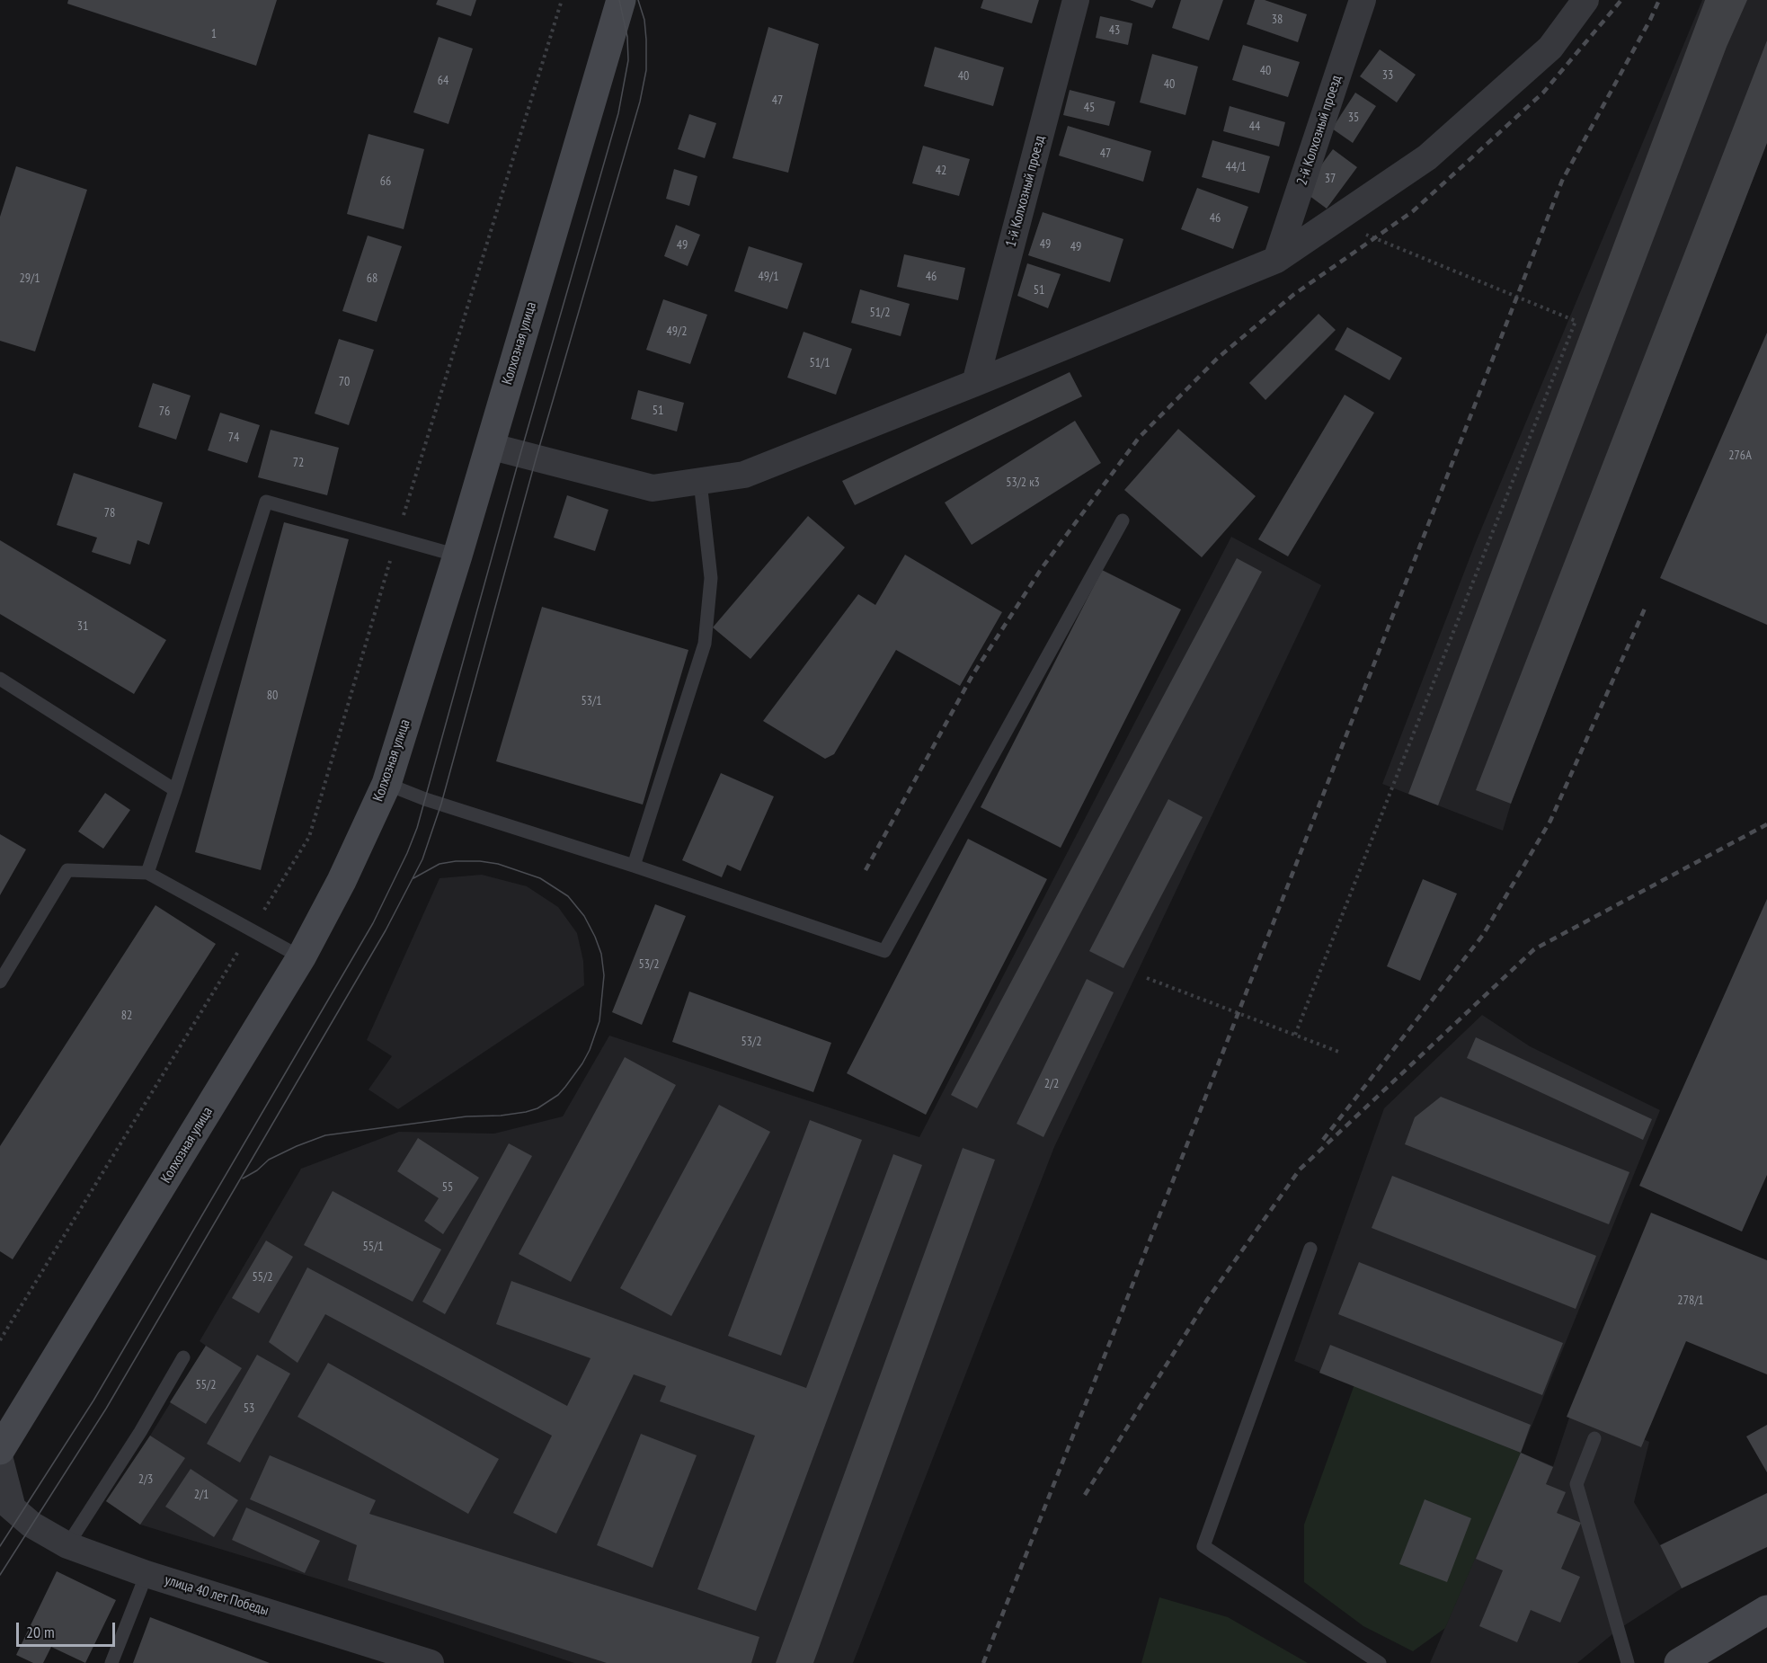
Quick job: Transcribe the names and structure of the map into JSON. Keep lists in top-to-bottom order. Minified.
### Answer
{"streets":{"main road":["Колхозная улица"],"street":["2-й Колхозный проезд","1-й Колхозный проезд","улица 40 лет Победы"]},"house_numbers":["38","43","1","40","33","40","64","40","47","45","35","44","47","44/1","42","37","66","46","49","49","49","49/1","46","29/1","68","51","51/2","49/2","51/1","70","51","76","74","276А","72","53/2 к3","78","31","80","53/1","53/2","82","53/2","2/2","55","55/1","55/2","278/1","55/2","53","2/3","2/1"],"scale_bar":"20 m"}
